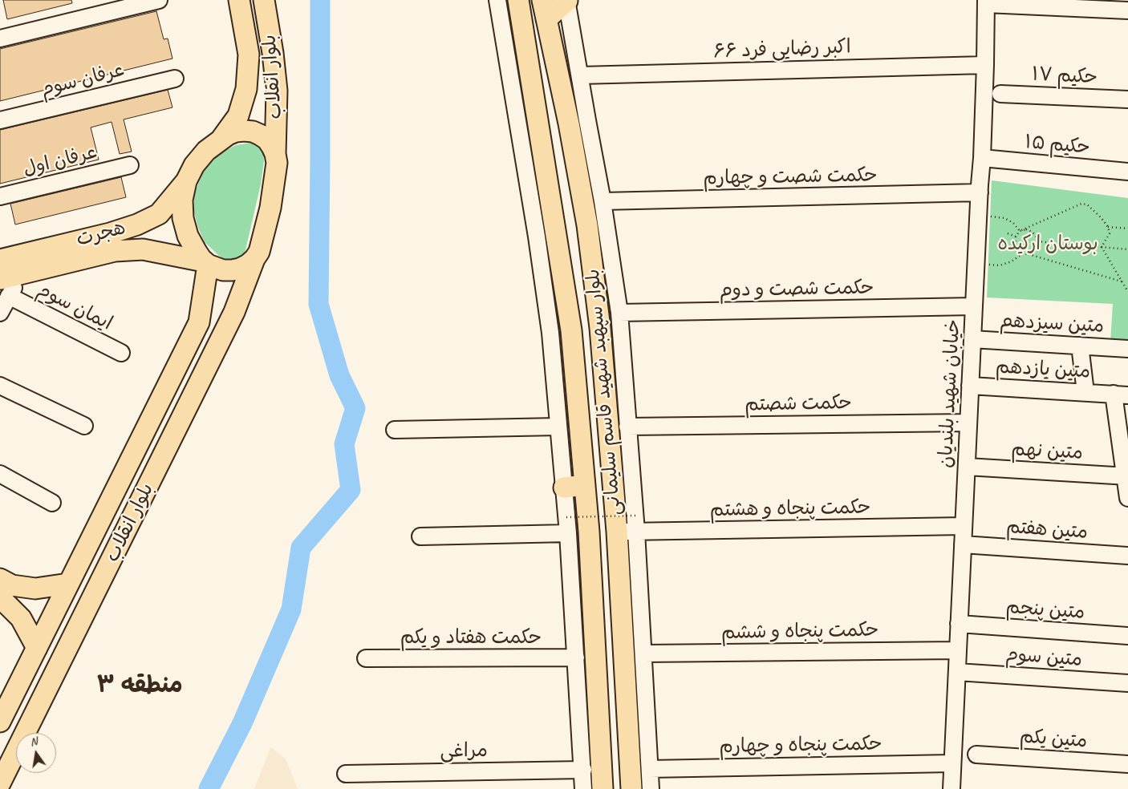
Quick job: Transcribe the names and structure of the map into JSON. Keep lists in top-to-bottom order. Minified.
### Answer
{"streets":{"main road":["بلوار انقلاب","هجرت","بلوار سپهبد شهید قاسم سلیمانی"],"street":["۶۶ اکبر رضایی فرد","حکیم ۱۷","عرفان سوم","حکیم ۱۵","عرفان اول","حکمت شصت و چهارم","حکمت شصت و دوم","ایمان سوم","متین سیزدهم","متین یازدهم","خیابان شهید بلندیان","حکمت شصتم","متین نهم","حکمت پنجاه و هشتم","متین هفتم","متین پنجم","حکمت پنجاه و ششم","حکمت هفتاد و یکم","متین سوم","متین یکم","حکمت پنجاه و چهارم","مراغی"]},"crossings":[["۶۶ اکبر رضایی فرد","خیابان شهید بلندیان"],["بلوار انقلاب","هجرت"],["حکیم ۱۵","خیابان شهید بلندیان"],["حکمت شصت و چهارم","خیابان شهید بلندیان"],["حکمت شصت و دوم","خیابان شهید بلندیان"],["متین سیزدهم","خیابان شهید بلندیان"],["متین یازدهم","خیابان شهید بلندیان"],["بلوار سپهبد شهید قاسم سلیمانی","حکمت پنجاه و هشتم"],["خیابان شهید بلندیان","حکمت شصتم"],["خیابان شهید بلندیان","متین نهم"],["خیابان شهید بلندیان","حکمت پنجاه و هشتم"],["خیابان شهید بلندیان","متین هفتم"],["خیابان شهید بلندیان","متین پنجم"],["خیابان شهید بلندیان","حکمت پنجاه و ششم"],["خیابان شهید بلندیان","متین سوم"],["خیابان شهید بلندیان","حکمت پنجاه و چهارم"]],"districts":["منطقه ۳"],"parks":["بوستان ارکیده"],"north":"top"}
